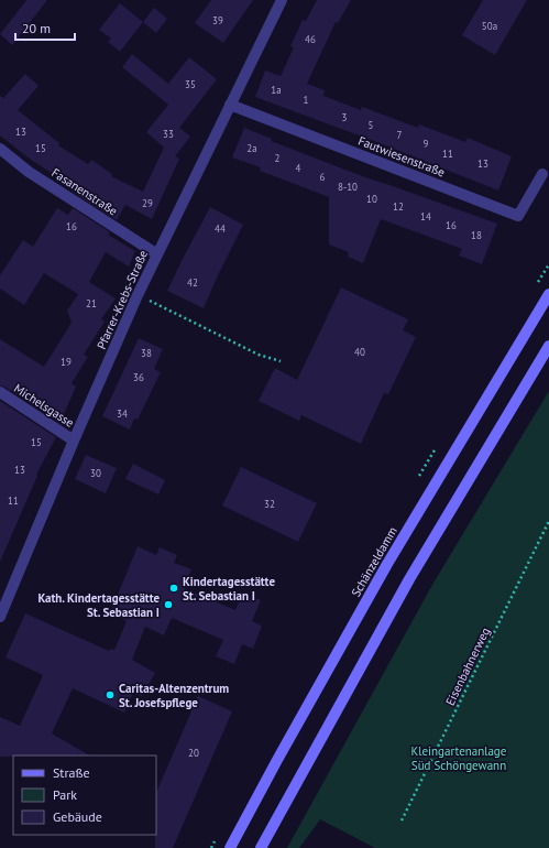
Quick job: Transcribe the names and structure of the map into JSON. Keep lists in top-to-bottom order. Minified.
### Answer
{"streets":{"main road":["Schänzeldamm"],"street":["Fautwiesenstraße","Fasanenstraße","Pfarrer-Krebs-Straße","Michelsgasse"],"path":["Eisenbahnerweg"]},"crossings":[["Fautwiesenstraße","Pfarrer-Krebs-Straße"],["Fasanenstraße","Pfarrer-Krebs-Straße"],["Pfarrer-Krebs-Straße","Michelsgasse"]],"parks":["Kleingartenanlage Süd Schöngewann"],"places":["Kindertagesstätte St. Sebastian I","Kath. Kindertagesstätte St. Sebastian I","Caritas-Altenzentrum St. Josefspflege"],"house_numbers":["39","50a","46","35","1a","1","3","5","13","33","7","9","15","2a","11","2","13","4","6","8-10","10","29","12","14","16","16","44","18","42","21","40","38","19","36","34","15","13","30","11","32","20"],"legend":["Straße","Park","Gebäude"],"scale_bar":"20 m"}
